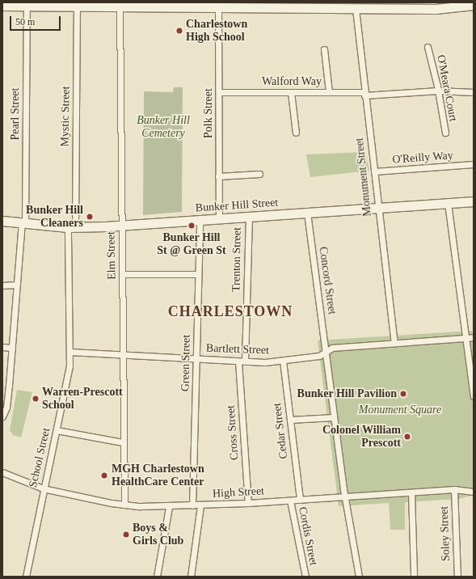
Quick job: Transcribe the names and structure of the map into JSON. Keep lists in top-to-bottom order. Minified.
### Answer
{"streets":{"main road":["Bunker Hill Street"],"street":["Walford Way","O'Meara Court","Polk Street","Pearl Street","Mystic Street","O'Reilly Way","Monument Street","Elm Street","Trenton Street","Concord Street","Bartlett Street","Green Street","Cedar Street","Cross Street","School Street","High Street","Soley Street","Cordis Street"]},"crossings":[["Walford Way","O'Meara Court"],["Walford Way","Polk Street"],["Walford Way","Monument Street"],["Polk Street","Bunker Hill Street"],["Pearl Street","Bunker Hill Street"],["Mystic Street","Bunker Hill Street"],["Mystic Street","School Street"],["O'Reilly Way","Monument Street"],["Monument Street","Bunker Hill Street"],["Bunker Hill Street","Elm Street"],["Bunker Hill Street","Trenton Street"],["Bunker Hill Street","Concord Street"],["Bunker Hill Street","Green Street"],["Bunker Hill Street","School Street"],["Elm Street","Bartlett Street"],["Elm Street","High Street"],["Trenton Street","Bartlett Street"],["Concord Street","Bartlett Street"],["Bartlett Street","Green Street"],["Bartlett Street","Cedar Street"],["Bartlett Street","Cross Street"],["Bartlett Street","School Street"],["Green Street","High Street"],["Cedar Street","High Street"],["Cross Street","High Street"],["School Street","High Street"],["High Street","Cordis Street"]],"districts":["CHARLESTOWN"],"parks":["Bunker Hill Cemetery","Monument Square"],"places":["Charlestown High School","Bunker Hill Cleaners","Bunker Hill St @ Green St","Bunker Hill Pavilion","Warren-Prescott School","Colonel William Prescott","MGH Charlestown HealthCare Center","Boys & Girls Club"],"scale_bar":"50 m"}
